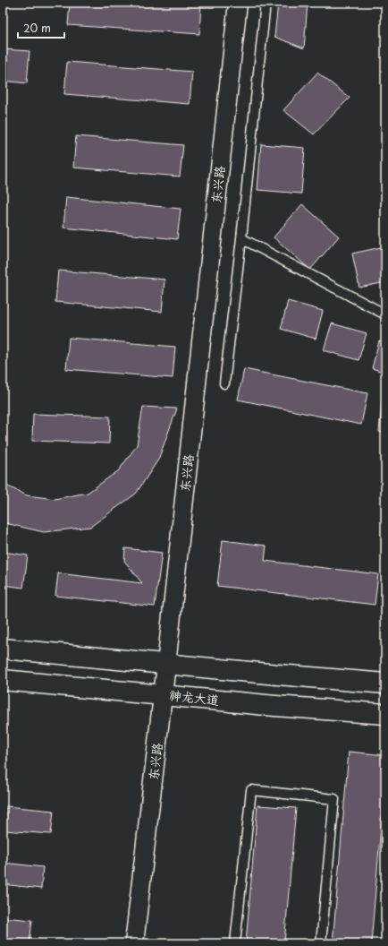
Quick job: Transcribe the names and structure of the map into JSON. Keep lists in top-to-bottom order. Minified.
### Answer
{"streets":{"main road":["神龙大道"],"street":["东兴路"]},"crossings":[["东兴路","神龙大道"]],"scale_bar":"20 m"}
